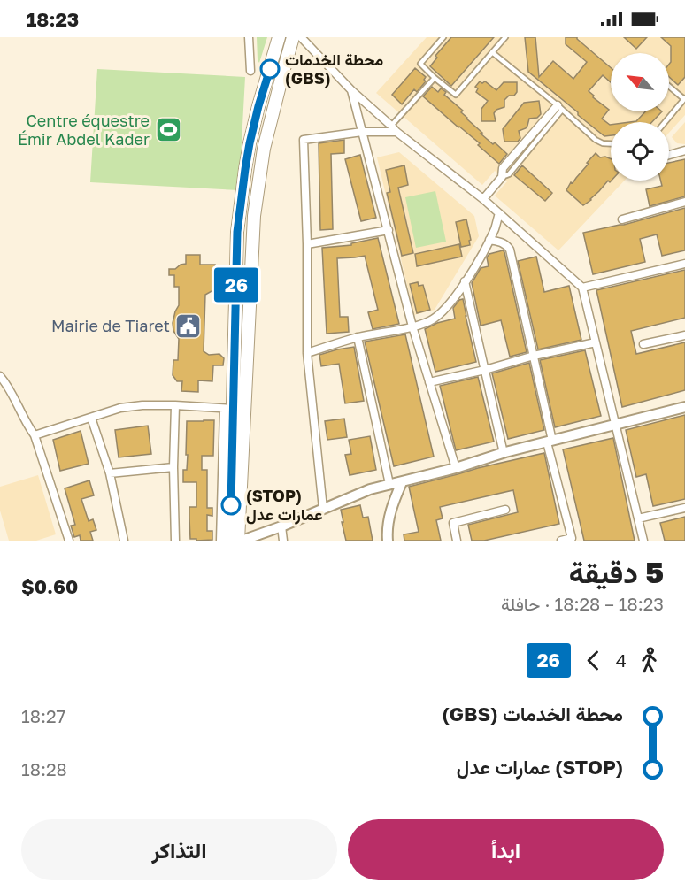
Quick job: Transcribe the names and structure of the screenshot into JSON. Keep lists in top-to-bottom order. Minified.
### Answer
{"places":{"other":["محطة الخدمات (GBS)","(STOP) عمارات عدل"],"sports":["Centre équestre Émir Abdel Kader"],"public building":["Mairie de Tiaret"]},"lines":["bus line 26"],"north":"top left","page":{"status":"18:23","on_map":"26","heading":["5 دقيقة","18:23 – 18:28 · حافلة","$0.60"],"legs":["4","26"],"list":[{"name":"محطة الخدمات (GBS)","value":"18:27"},{"name":"(STOP) عمارات عدل","value":"18:28"}],"buttons":["ابدأ","التذاكر"]}}
